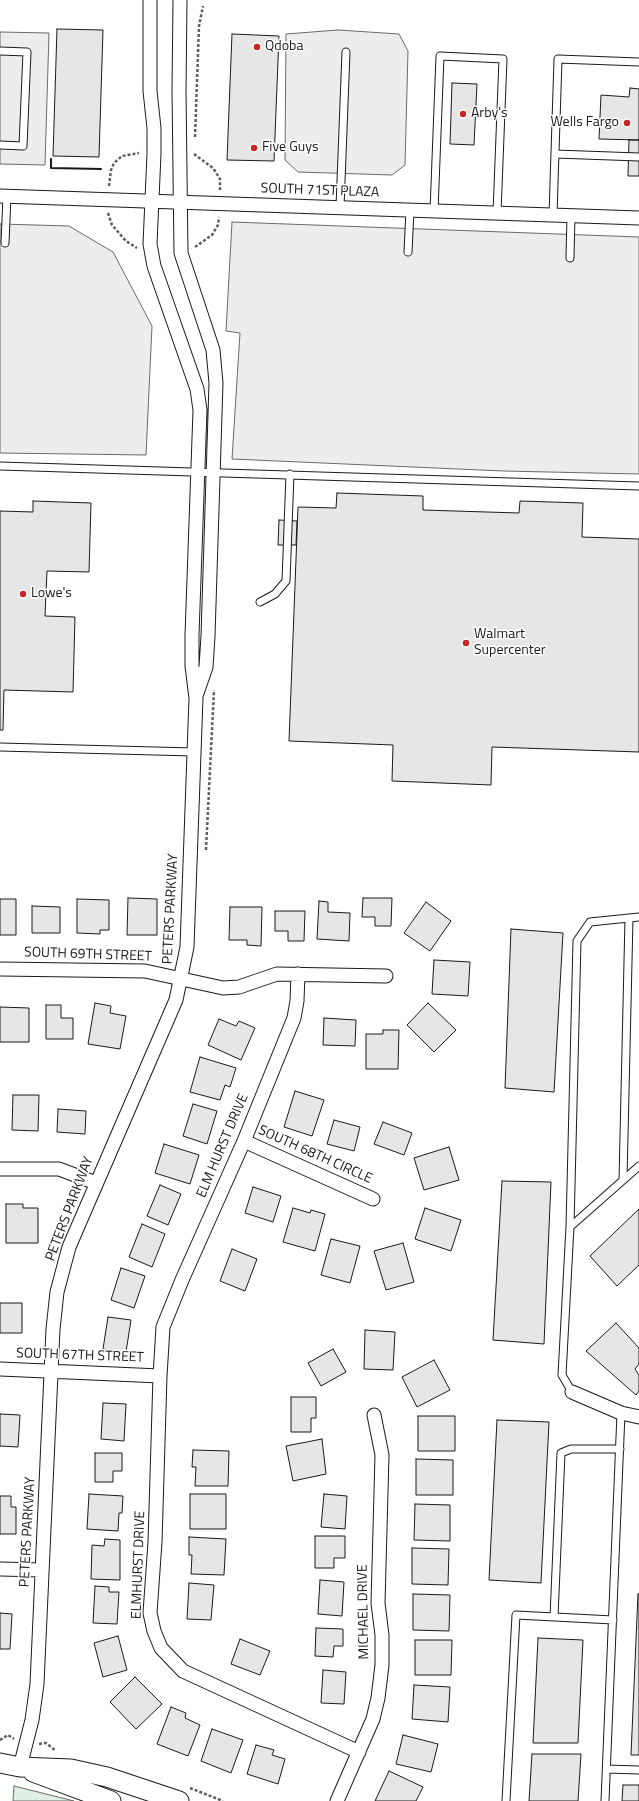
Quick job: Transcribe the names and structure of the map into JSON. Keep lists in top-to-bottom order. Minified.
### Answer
{"streets":{"street":["SOUTH 71ST PLAZA","PETERS PARKWAY","SOUTH 69TH STREET","ELM HURST DRIVE","SOUTH 68TH CIRCLE","SOUTH 67TH STREET","ELMHURST DRIVE","MICHAEL DRIVE"]},"crossings":[["PETERS PARKWAY","SOUTH 69TH STREET"],["PETERS PARKWAY","SOUTH 67TH STREET"],["SOUTH 69TH STREET","ELM HURST DRIVE"],["ELM HURST DRIVE","SOUTH 68TH CIRCLE"],["ELM HURST DRIVE","ELMHURST DRIVE"],["SOUTH 67TH STREET","ELMHURST DRIVE"],["ELMHURST DRIVE","MICHAEL DRIVE"]],"places":["Qdoba","Arby's","Wells Fargo","Five Guys","Lowe's","Walmart Supercenter"]}
